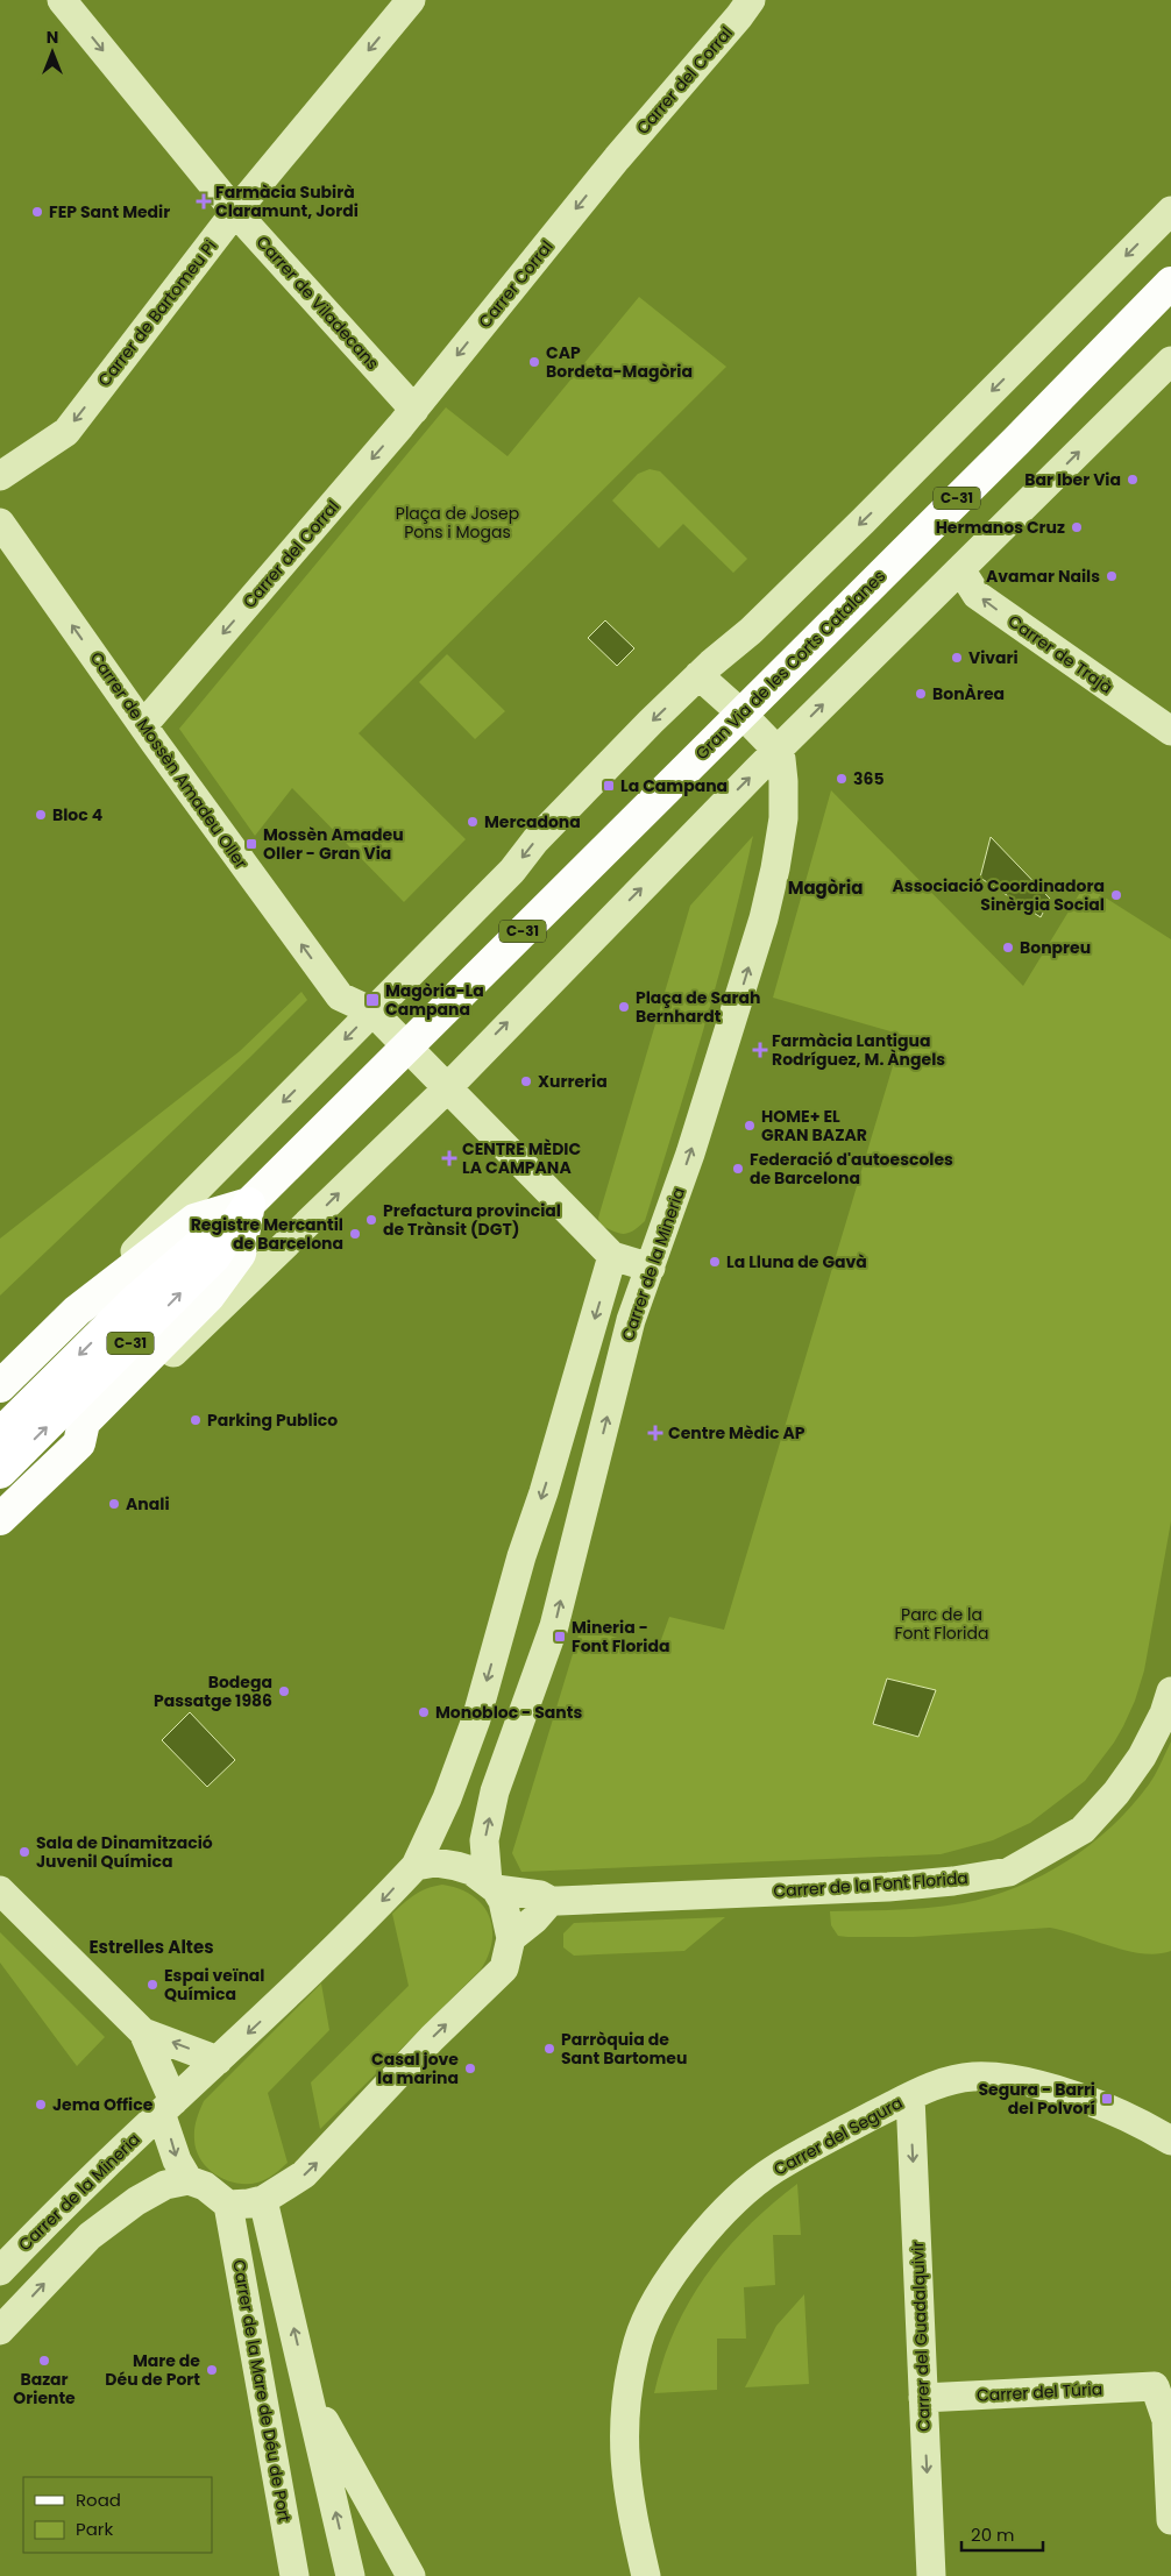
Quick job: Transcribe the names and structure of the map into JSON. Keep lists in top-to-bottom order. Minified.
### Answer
{"streets":{"highway":["C-31","Gran Via de les Corts Catalanes"],"street":["Carrer del Corral","Carrer Corral","Carrer de Viladecans","Carrer de Bartomeu Pi","Carrer de Trajà","Carrer de Mossèn Amadeu Oller","Carrer de la Mineria","Carrer de la Font Florida","Carrer del Segura","Carrer del Guadalquivir","Carrer de la Mare de Déu de Port","Carrer del Túria"]},"crossings":[["Carrer del Corral","Carrer Corral"],["Carrer del Corral","Carrer de Viladecans"],["Carrer del Corral","Carrer de Mossèn Amadeu Oller"],["Carrer Corral","Carrer de Viladecans"],["Carrer de Viladecans","Carrer de Bartomeu Pi"],["Gran Via de les Corts Catalanes","Carrer de la Mineria"],["Carrer de la Mineria","Carrer de la Font Florida"],["Carrer del Segura","Carrer del Guadalquivir"],["Carrer del Guadalquivir","Carrer del Túria"]],"one_way":["Carrer del Corral","Carrer Corral","Carrer de Viladecans","Carrer de Bartomeu Pi","Carrer de Trajà","Carrer de Mossèn Amadeu Oller","Carrer del Guadalquivir"],"districts":["Magòria","Estrelles Altes"],"parks":["Plaça de Josep Pons i Mogas","Parc de la Font Florida"],"places":{"health":["Farmàcia Subirà Claramunt, Jordi","Farmàcia Lantigua Rodríguez, M. Àngels","CENTRE MÈDIC LA CAMPANA","Centre Mèdic AP"],"other":["FEP Sant Medir","CAP Bordeta-Magòria","Bar Iber Via","Hermanos Cruz","Avamar Nails","Vivari","BonÀrea","365","Bloc 4","Mercadona","Associació Coordinadora Sinèrgia Social","Bonpreu","Plaça de Sarah Bernhardt","Xurreria","HOME+ EL GRAN BAZAR","Federació d'autoescoles de Barcelona","Prefactura provincial de Trànsit (DGT)","Registre Mercantil de Barcelona","La Lluna de Gavà","Parking Publico","Anali","Bodega Passatge 1986","Monobloc - Sants","Sala de Dinamització Juvenil Química","Espai veïnal Química","Parròquia de Sant Bartomeu","Casal jove la marina","Jema Office","Bazar Oriente","Mare de Déu de Port"],"transit":["La Campana","Mossèn Amadeu Oller - Gran Via","Magòria-La Campana","Mineria - Font Florida","Segura - Barri del Polvorí"]},"legend":["Road","Park"],"scale_bar":"20 m","north":"top"}
